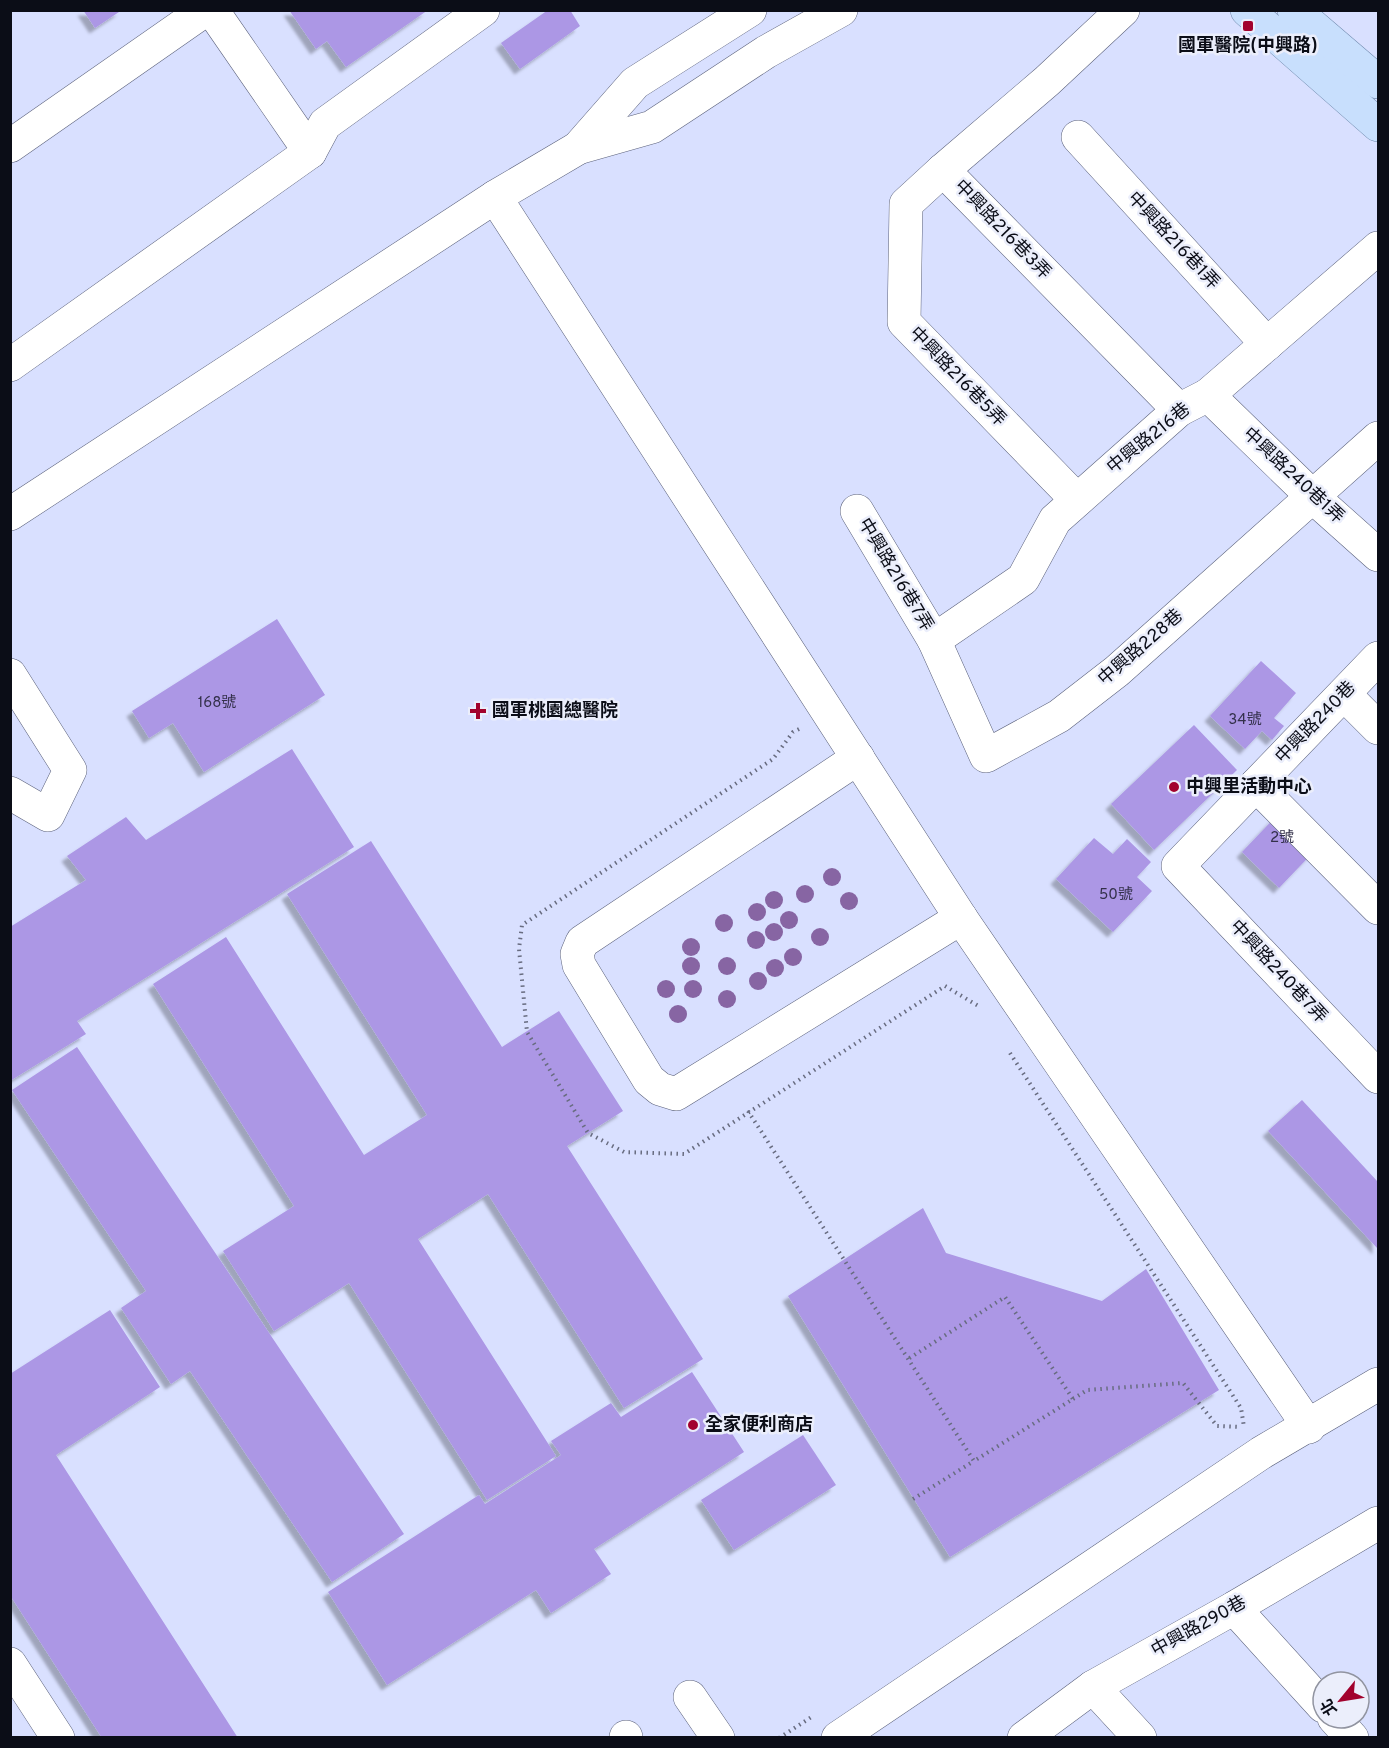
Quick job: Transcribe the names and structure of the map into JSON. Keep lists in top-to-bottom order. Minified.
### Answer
{"streets":{"street":["中興路216巷3弄","中興路216巷1弄","中興路216巷5弄","中興路216巷","中興路240巷1弄","中興路216巷7弄","中興路228巷","中興路240巷","中興路240巷7弄","中興路290巷"]},"crossings":[["中興路216巷3弄","中興路216巷5弄"],["中興路216巷3弄","中興路216巷"],["中興路216巷1弄","中興路216巷"],["中興路216巷5弄","中興路216巷"],["中興路216巷","中興路240巷1弄"],["中興路216巷","中興路216巷7弄"],["中興路216巷","中興路228巷"],["中興路240巷1弄","中興路228巷"],["中興路216巷7弄","中興路228巷"],["中興路240巷","中興路240巷7弄"]],"places":{"transit":["國軍醫院(中興路)"],"health":["國軍桃園總醫院"],"other":["中興里活動中心","全家便利商店"]},"house_numbers":["168號","34號","2號","50號"],"north":"bottom left"}
